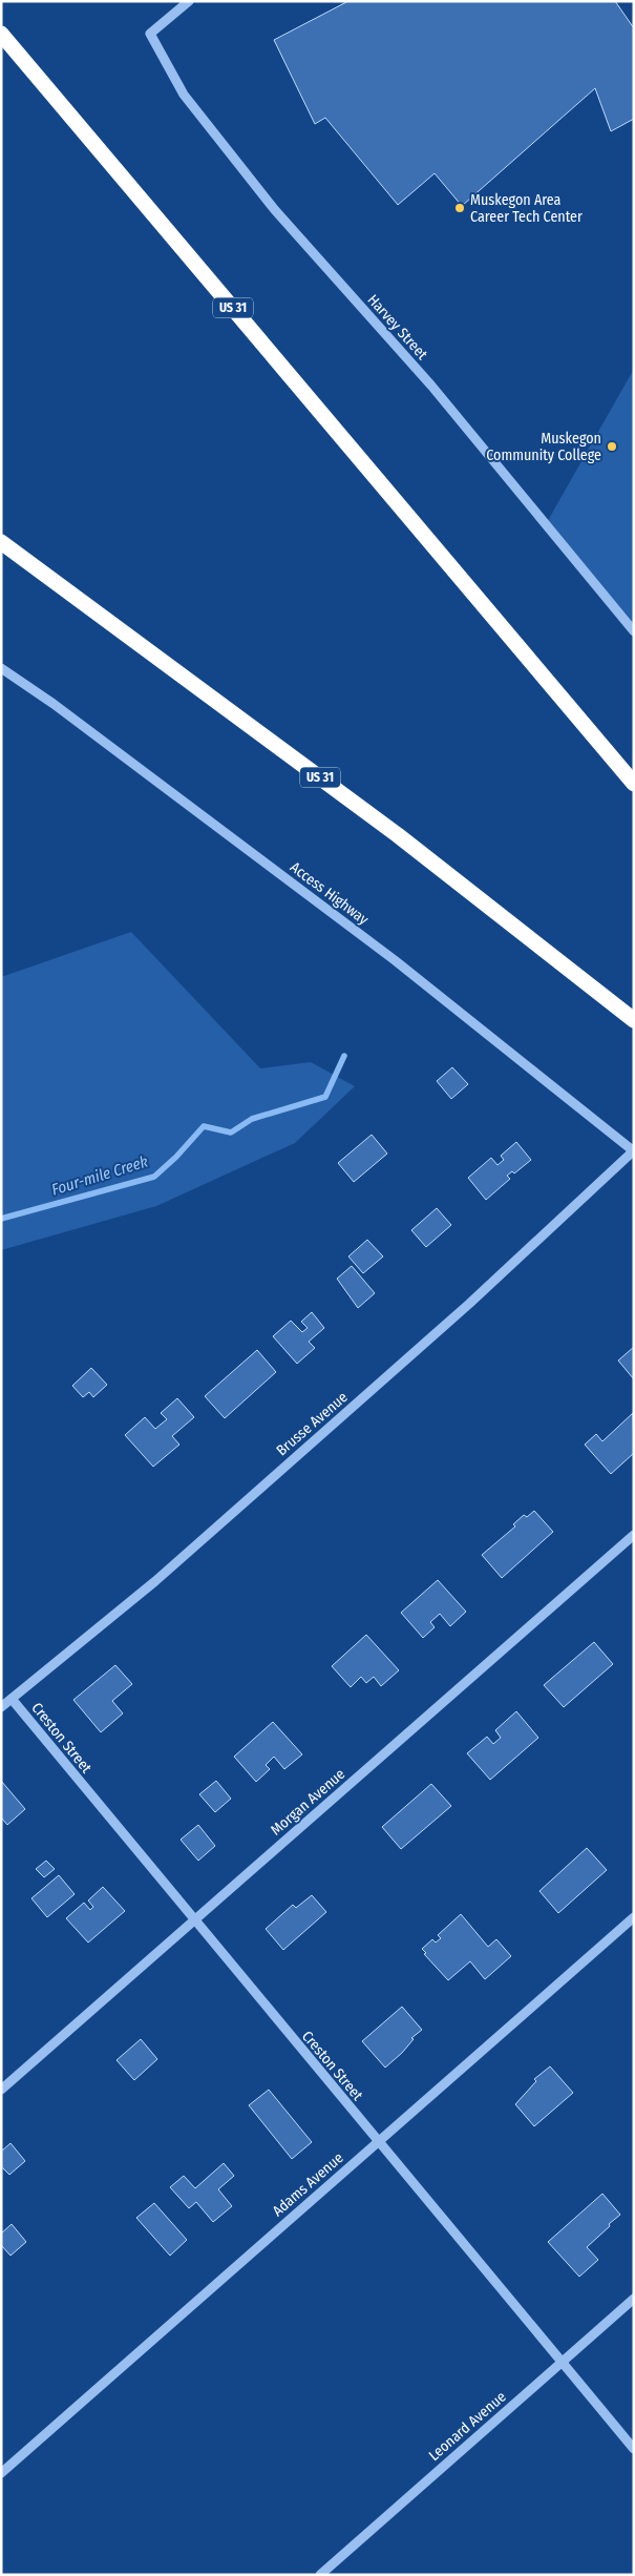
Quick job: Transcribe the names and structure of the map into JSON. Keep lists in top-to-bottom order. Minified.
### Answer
{"streets":{"highway":["US 31"],"street":["Harvey Street","Access Highway","Brusse Avenue","Creston Street","Morgan Avenue","Adams Avenue","Leonard Avenue"]},"crossings":[["Access Highway","Brusse Avenue"],["Brusse Avenue","Creston Street"],["Creston Street","Morgan Avenue"],["Creston Street","Adams Avenue"],["Creston Street","Leonard Avenue"]],"water":["Four-mile Creek"],"places":["Muskegon Area Career Tech Center","Muskegon Community College"]}
